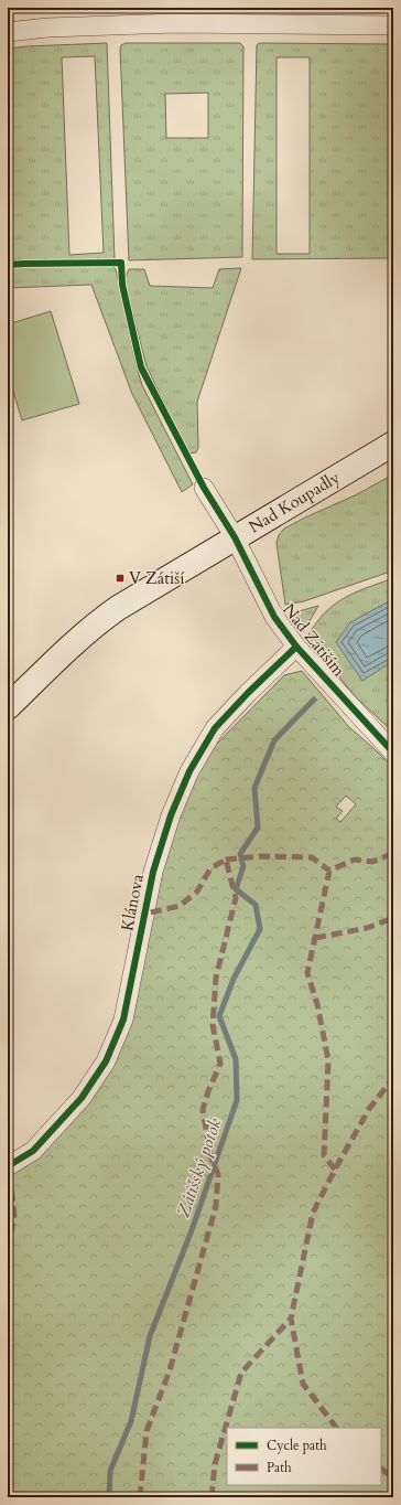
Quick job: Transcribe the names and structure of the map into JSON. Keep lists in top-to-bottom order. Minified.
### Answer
{"streets":{"street":["Nad Koupadly","Nad Zátiším","Klánova"]},"crossings":[["Nad Koupadly","Nad Zátiším"],["Nad Zátiším","Klánova"]],"water":["Zátišský potok"],"places":{"transit":["V Zátiší"]},"legend":["Cycle path","Path"]}
